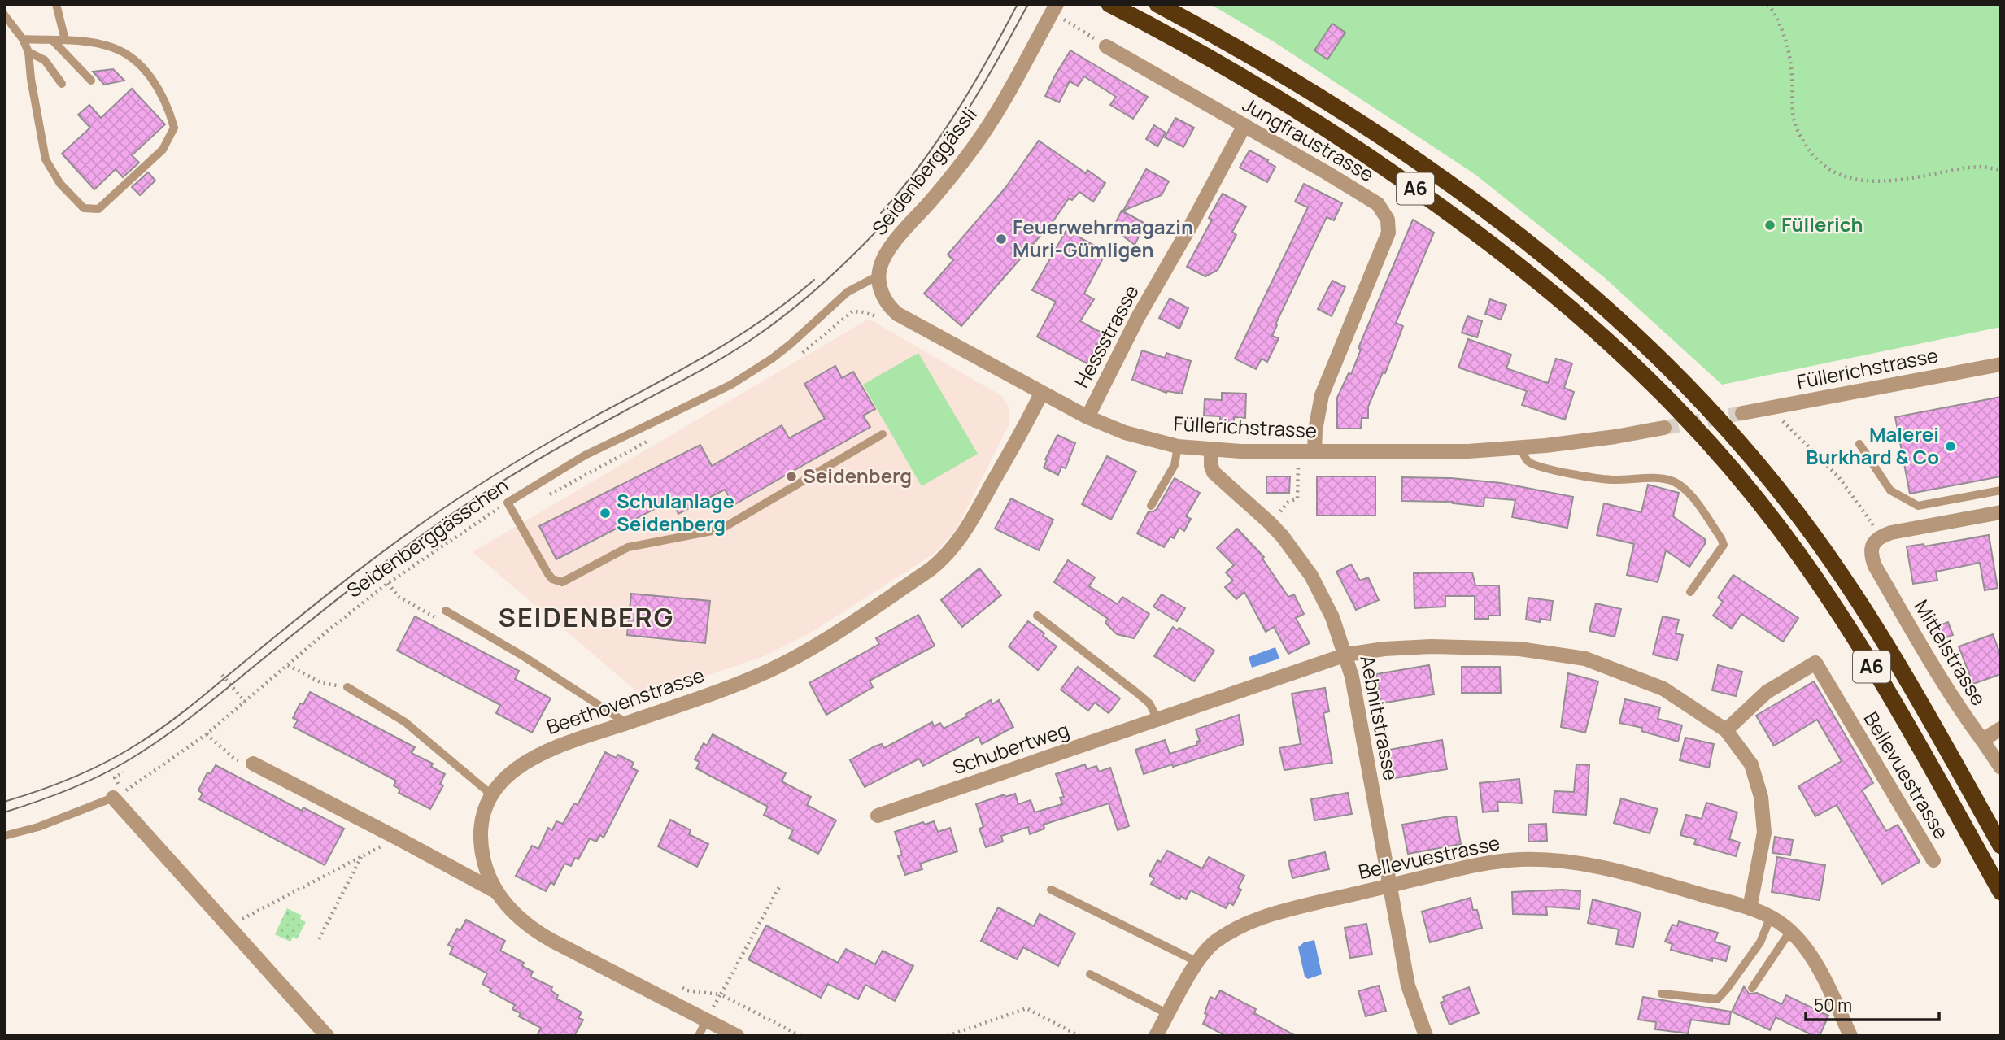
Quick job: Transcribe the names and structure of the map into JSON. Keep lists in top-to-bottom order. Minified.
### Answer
{"streets":{"highway":["A6"],"street":["Jungfraustrasse","Seidenberggässli","Hessstrasse","Füllerichstrasse","Mittelstrasse","Beethovenstrasse","Aebnitstrasse","Schubertweg","Bellevuestrasse"],"lane":["Seidenberggässchen"]},"crossings":[["Jungfraustrasse","Hessstrasse"],["Jungfraustrasse","Füllerichstrasse"],["Seidenberggässli","Füllerichstrasse"],["Seidenberggässli","Seidenberggässchen"],["Hessstrasse","Füllerichstrasse"],["Füllerichstrasse","Seidenberggässchen"],["Füllerichstrasse","Beethovenstrasse"],["Füllerichstrasse","Aebnitstrasse"],["Aebnitstrasse","Schubertweg"],["Aebnitstrasse","Bellevuestrasse"]],"districts":["SEIDENBERG"],"places":["Füllerich","Feuerwehrmagazin Muri-Gümligen","Malerei Burkhard & Co","Seidenberg","Schulanlage Seidenberg"],"scale_bar":"50 m"}
